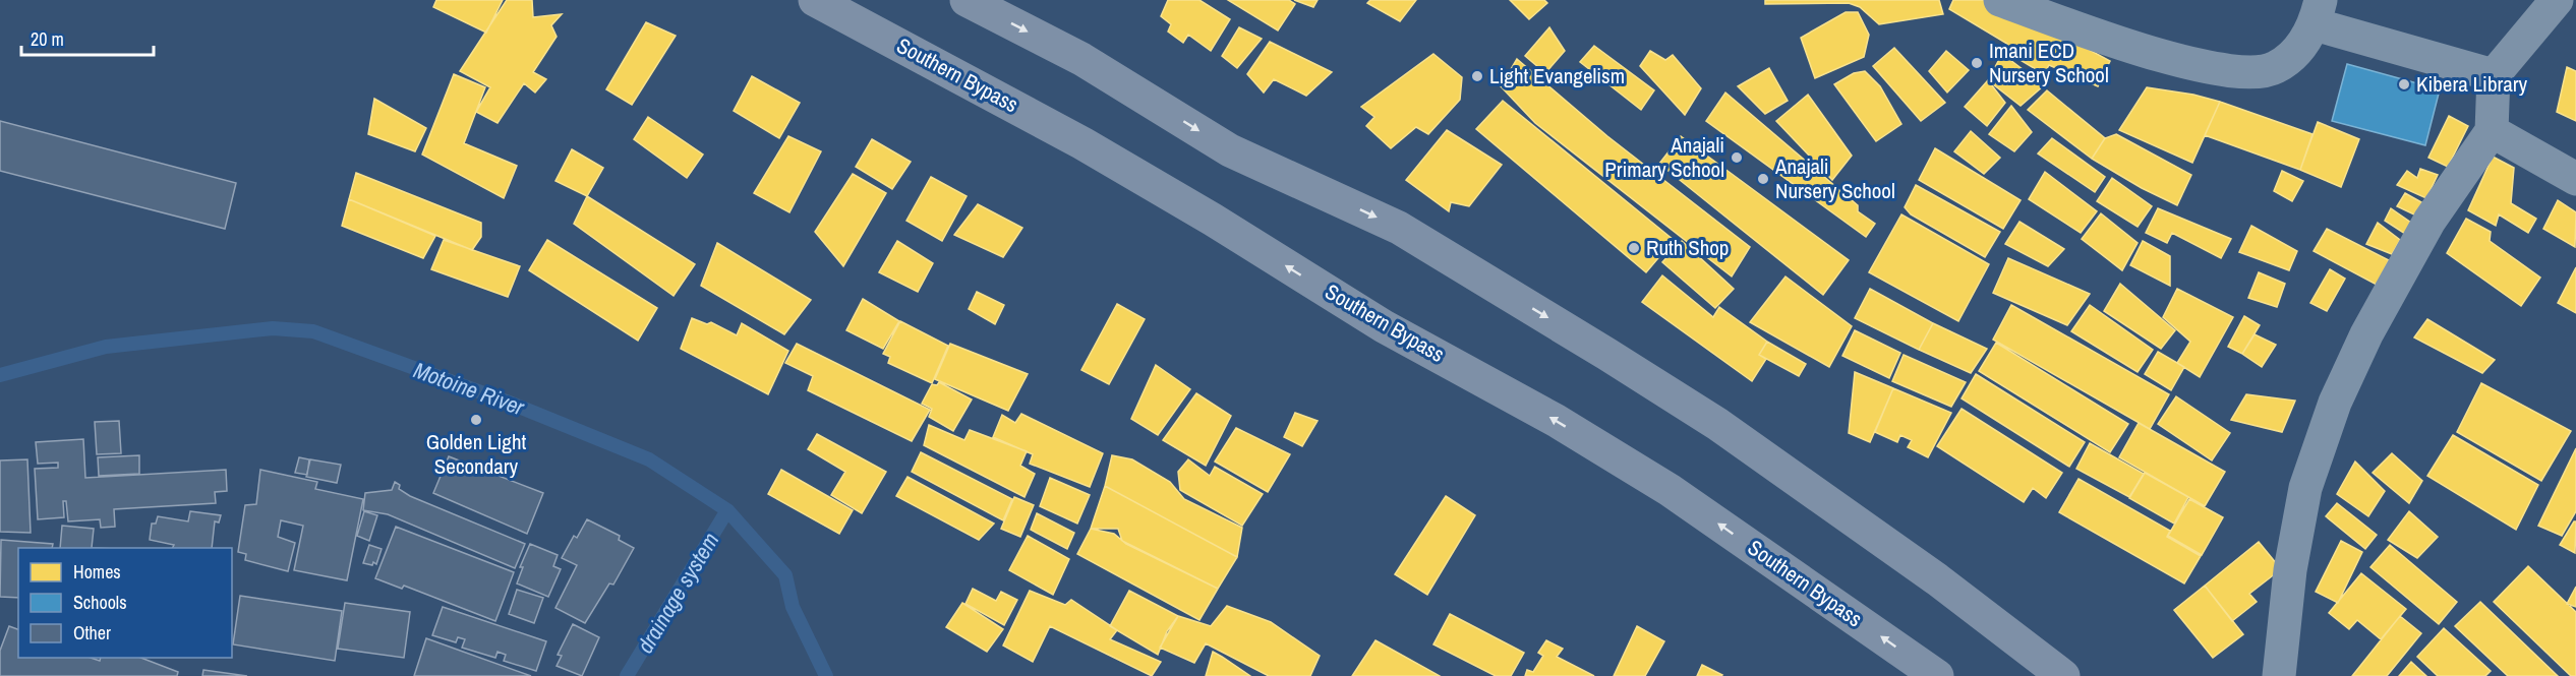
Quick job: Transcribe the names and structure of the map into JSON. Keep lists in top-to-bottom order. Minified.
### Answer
{"streets":{"highway":["Southern Bypass"]},"water":["Motoine River","drainage system"],"places":["Imani ECD Nursery School","Light Evangelism","Kibera Library","Anajali Primary School","Anajali Nursery School","Ruth Shop","Golden Light Secondary"],"legend":["Homes","Schools","Other"],"scale_bar":"20 m"}
